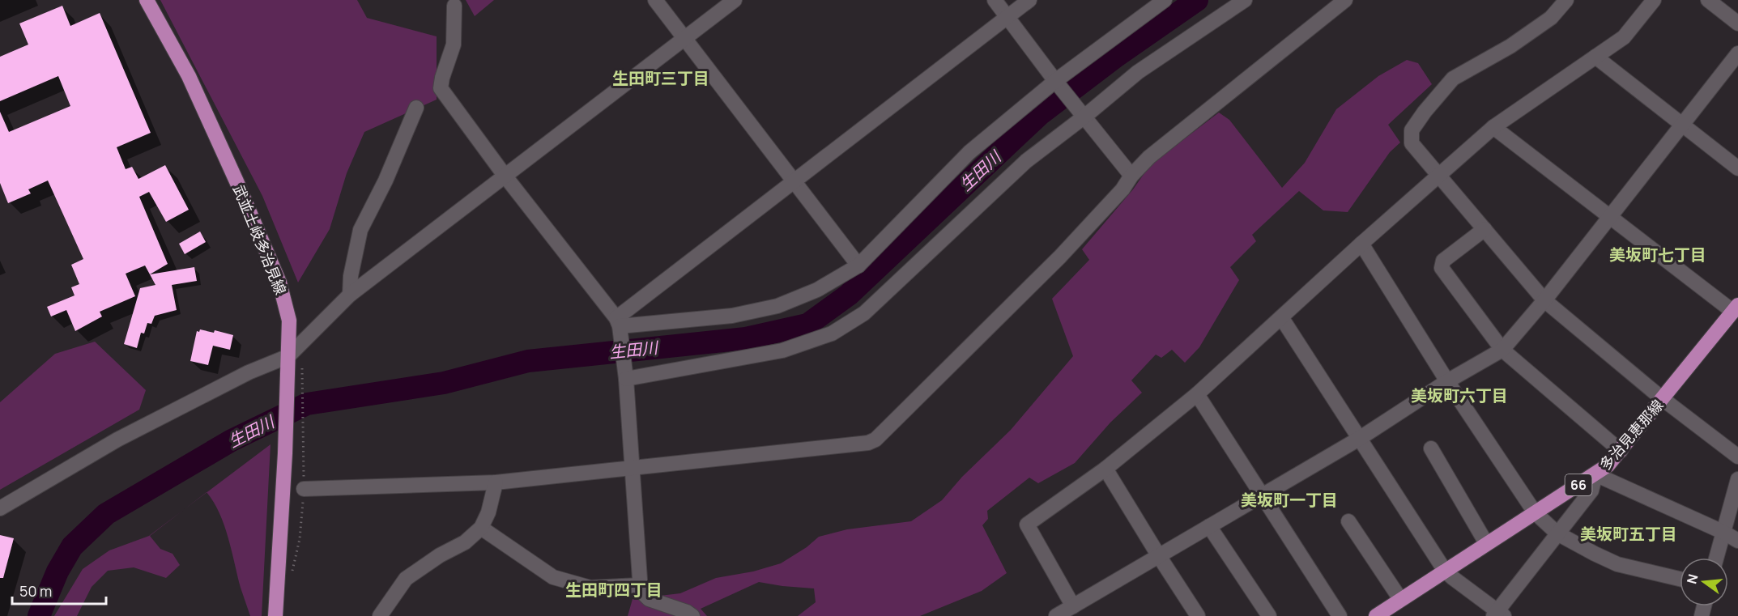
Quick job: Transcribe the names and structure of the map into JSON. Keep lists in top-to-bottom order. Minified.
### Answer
{"streets":{"main road":["武並土岐多治見線","多治見恵那線","66"]},"districts":["生田町三丁目","美坂町七丁目","美坂町六丁目","美坂町一丁目","美坂町五丁目","生田町四丁目"],"water":["生田川"],"scale_bar":"50 m","north":"left"}
